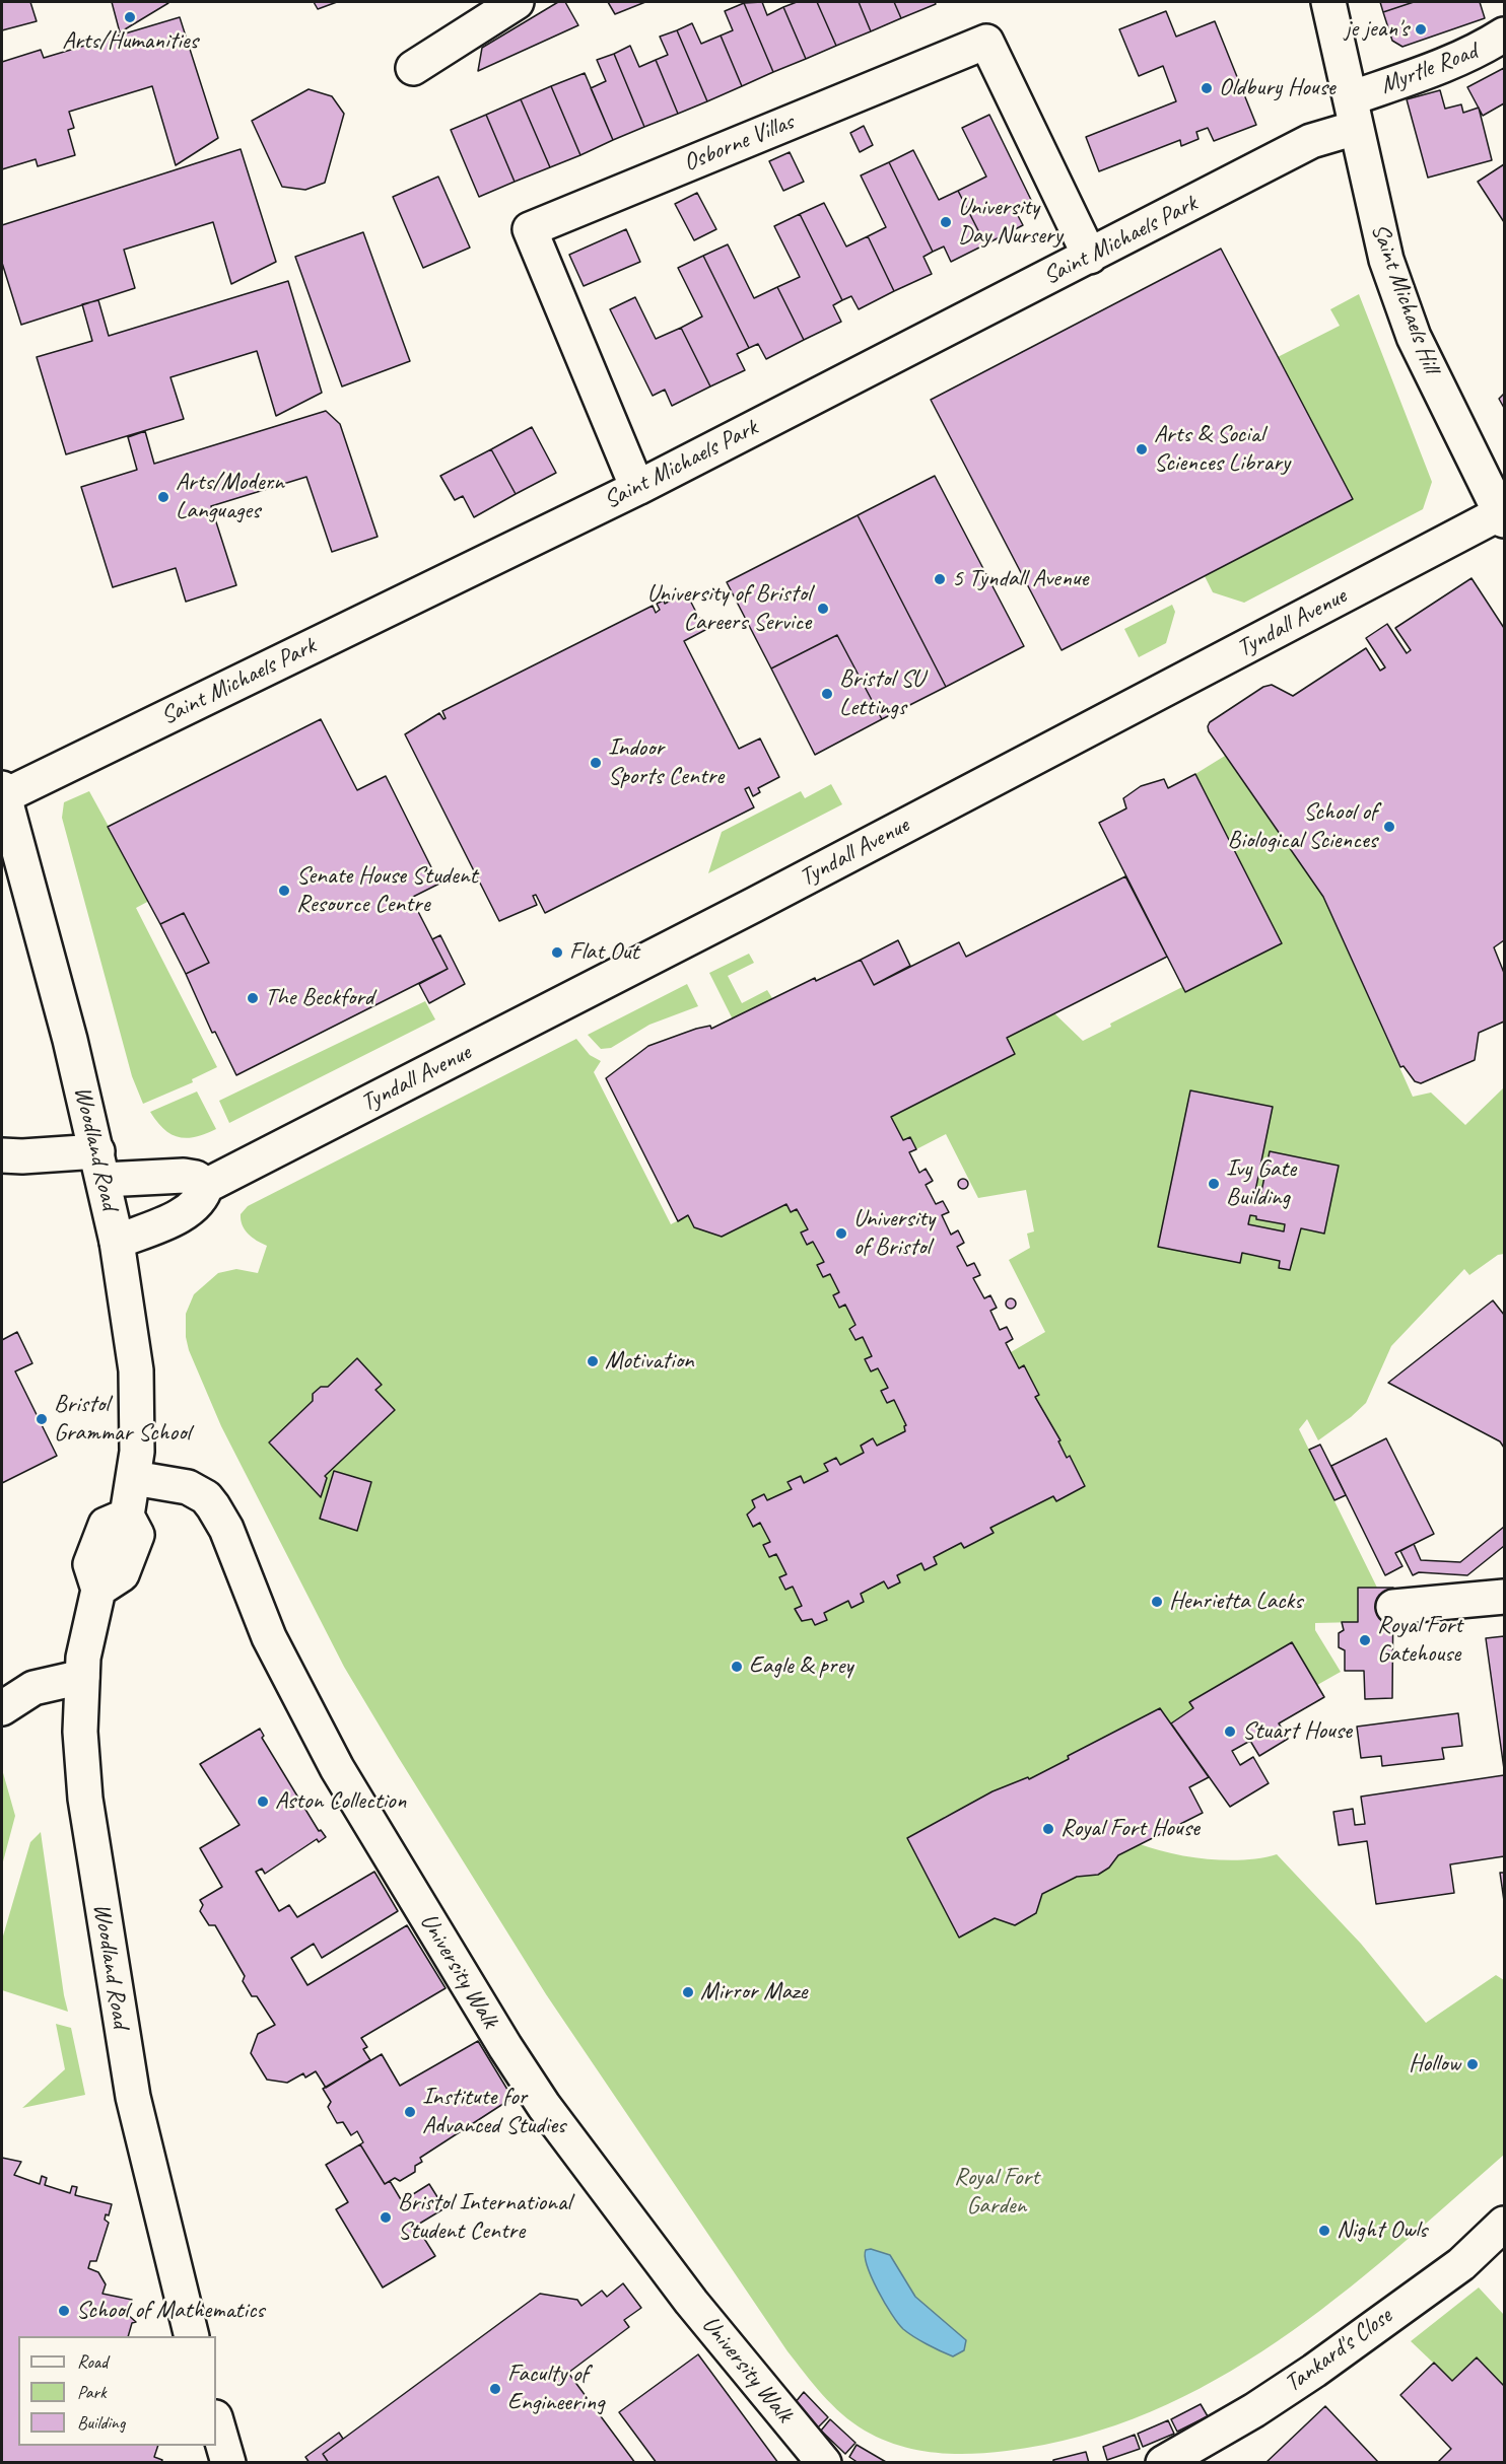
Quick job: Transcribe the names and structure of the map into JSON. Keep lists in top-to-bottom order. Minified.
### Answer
{"streets":{"street":["Myrtle Road","Osborne Villas","Saint Michaels Park","Saint Michaels Hill","Tyndall Avenue","Woodland Road","University Walk","Tankard's Close"]},"crossings":[["Myrtle Road","Saint Michaels Park"],["Myrtle Road","Saint Michaels Hill"],["Osborne Villas","Saint Michaels Park"],["Saint Michaels Park","Saint Michaels Hill"],["Saint Michaels Park","Woodland Road"],["Saint Michaels Hill","Tyndall Avenue"],["Tyndall Avenue","Woodland Road"],["Woodland Road","University Walk"]],"parks":["Royal Fort Garden"],"places":["Arts/Humanities","je jean's","Oldbury House","University Day Nursery","Arts & Social Sciences Library","Arts/Modern Languages","5 Tyndall Avenue","University of Bristol Careers Service","Bristol SU Lettings","Indoor Sports Centre","School of Biological Sciences","Senate House Student Resource Centre","Flat Out","The Beckford","Ivy Gate Building","University of Bristol","Motivation","Bristol Grammar School","Henrietta Lacks","Royal Fort Gatehouse","Eagle & prey","Stuart House","Aston Collection","Royal Fort House","Mirror Maze","Hollow","Institute for Advanced Studies","Bristol International Student Centre","Night Owls","School of Mathematics","Faculty of Engineering"],"legend":["Road","Park","Building"]}
